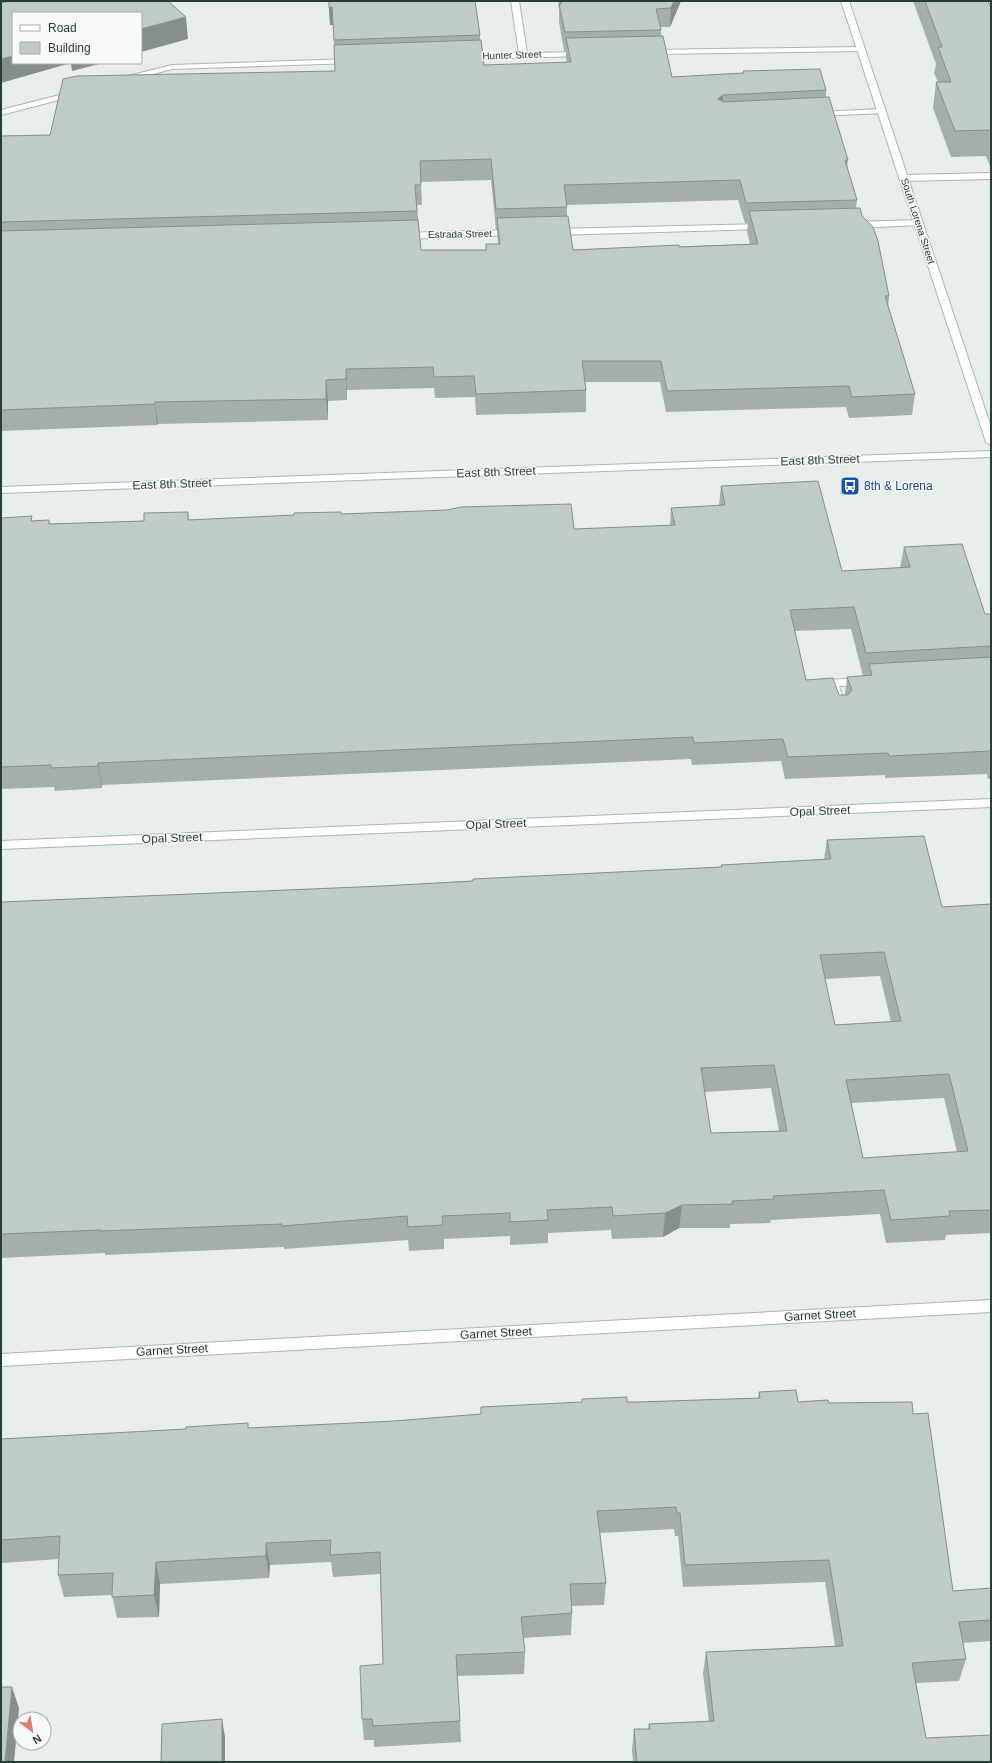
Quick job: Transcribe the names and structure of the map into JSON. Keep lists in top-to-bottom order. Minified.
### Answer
{"streets":{"street":["Hunter Street","South Lorena Street","Estrada Street","East 8th Street","Opal Street","Garnet Street"]},"places":{"bus stop":["8th & Lorena"]},"legend":["Road","Building"],"north":"bottom right"}
